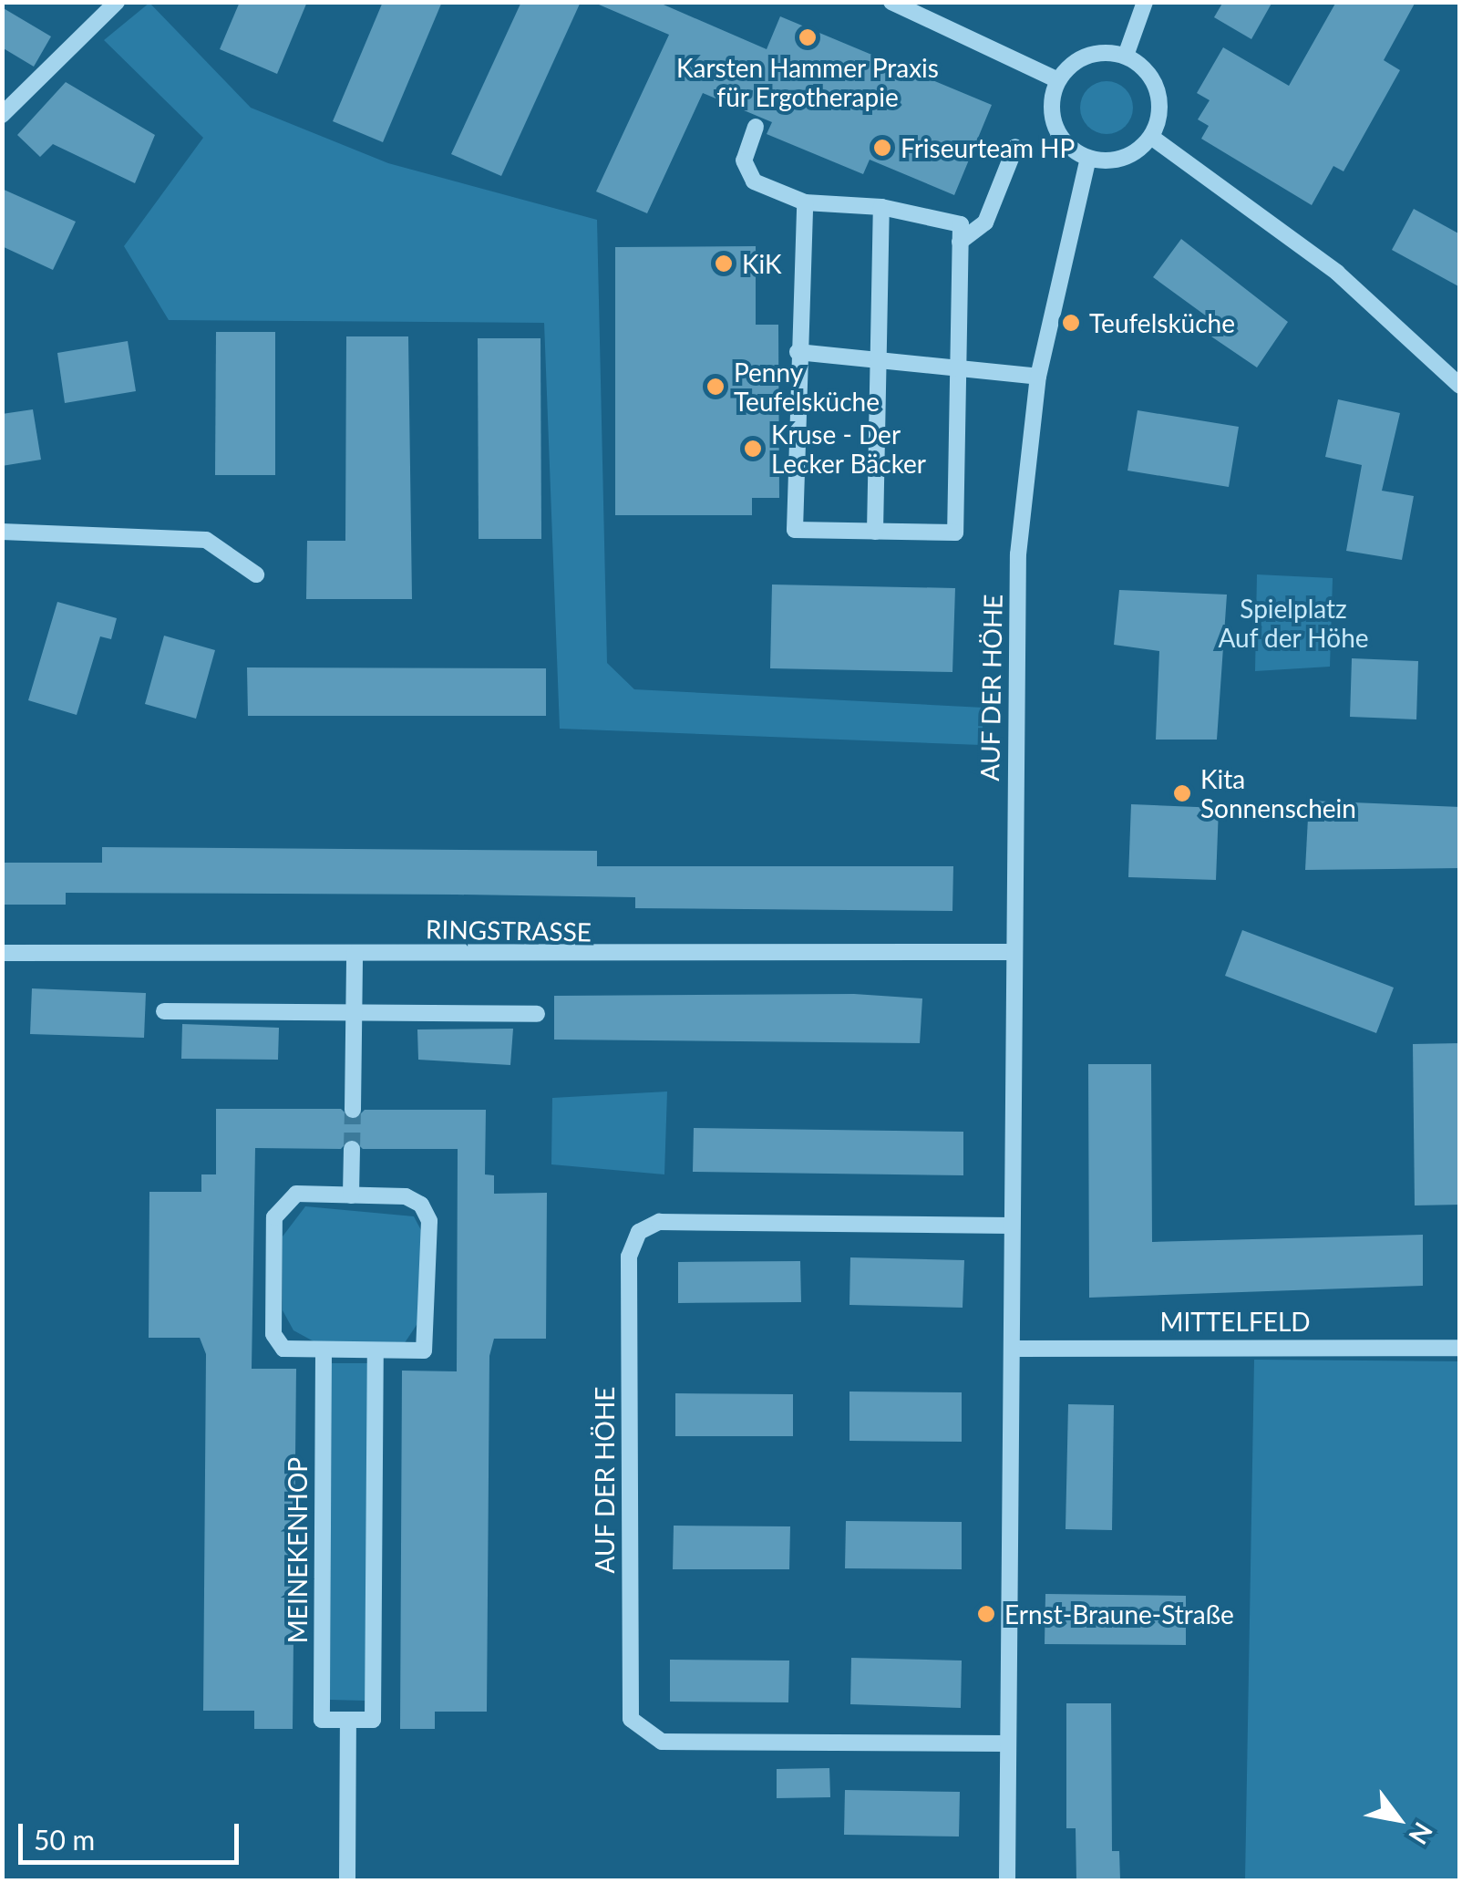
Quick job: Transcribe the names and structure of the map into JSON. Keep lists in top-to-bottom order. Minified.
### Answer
{"streets":{"street":["AUF DER HÖHE","RINGSTRASSE","MITTELFELD","MEINEKENHOP"]},"crossings":[["AUF DER HÖHE","RINGSTRASSE"],["AUF DER HÖHE","MITTELFELD"]],"parks":["Spielplatz Auf der Höhe"],"places":["Karsten Hammer Praxis für Ergotherapie","Friseurteam HP","KiK","Teufelsküche","Penny Teufelsküche","Kruse - Der Lecker Bäcker","Kita Sonnenschein","Ernst-Braune-Straße"],"scale_bar":"50 m","north":"bottom right"}
